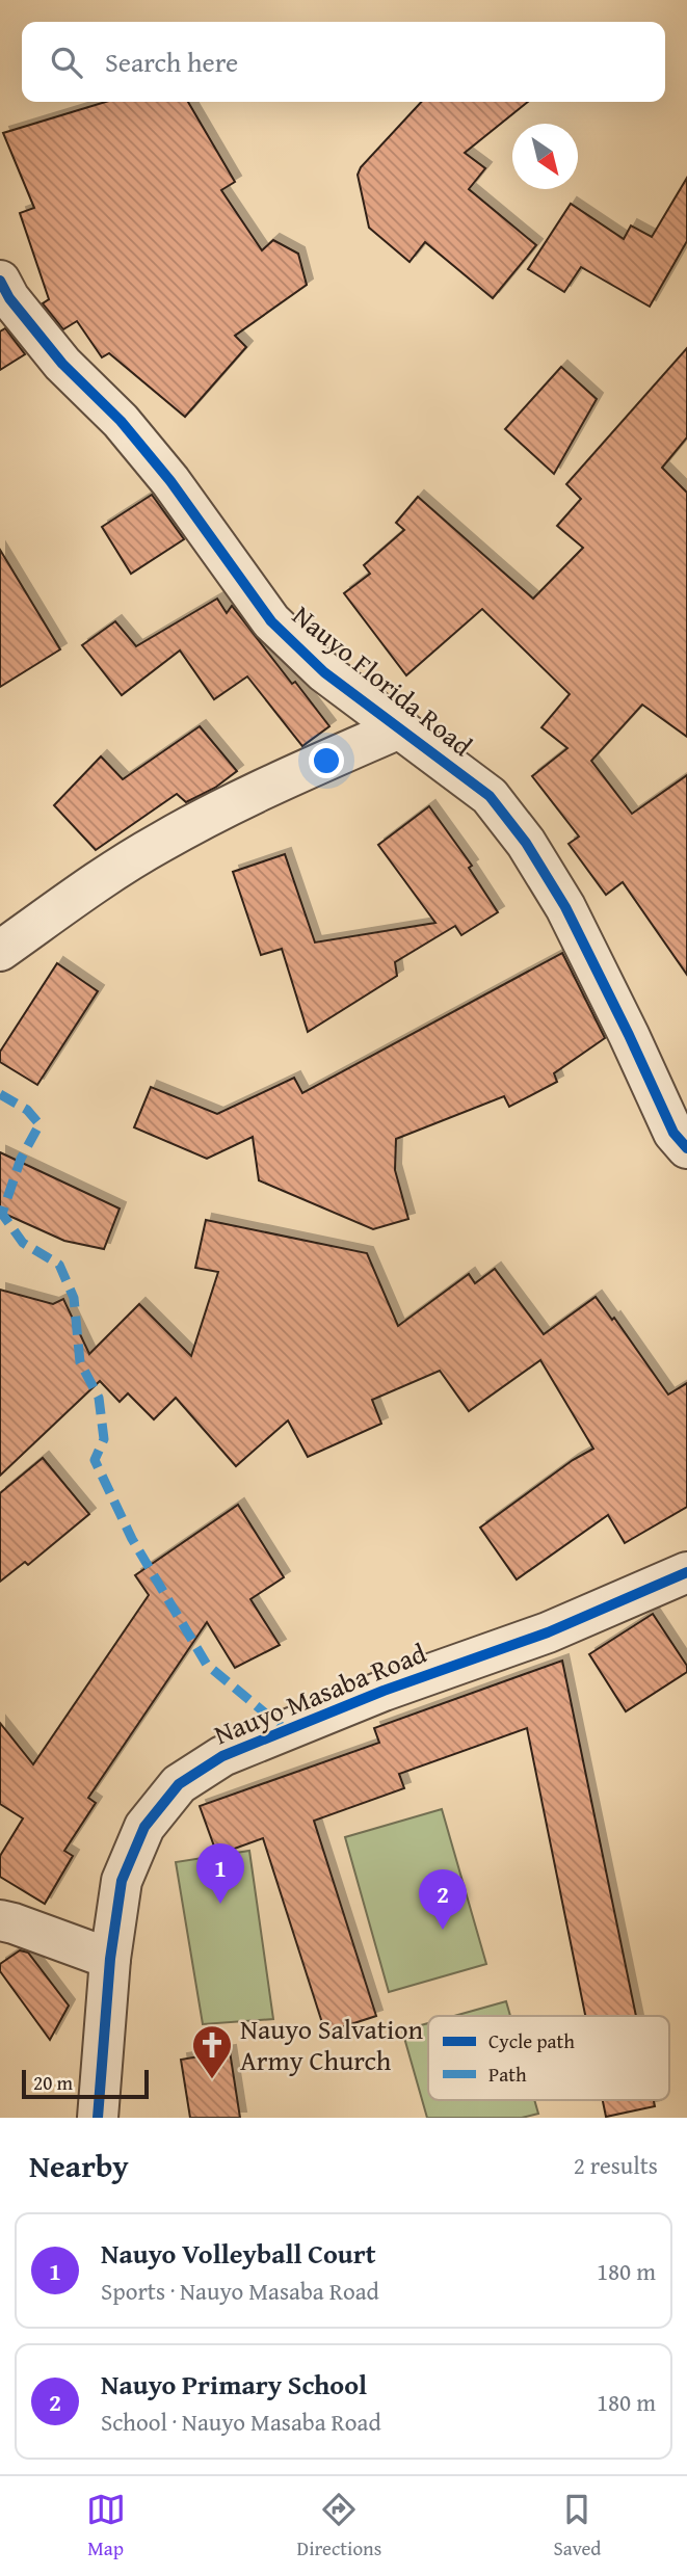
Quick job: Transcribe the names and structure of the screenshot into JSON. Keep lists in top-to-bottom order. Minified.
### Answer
{"streets":{"street":["Nauyo Florida Road","Nauyo Masaba Road"]},"places":{"church":["Nauyo Salvation Army Church"]},"legend":["Cycle path","Path"],"scale_bar":"20 m","north":"bottom right","page":{"search":"Search here","pins":["1","2"],"scale":"20 m","heading":["Nearby","2 results"],"list":[{"mark":"1","name":"Nauyo Volleyball Court","note":"Sports · Nauyo Masaba Road","value":"180 m"},{"mark":"2","name":"Nauyo Primary School","note":"School · Nauyo Masaba Road","value":"180 m"}],"nav":["Map","Directions","Saved"]}}
